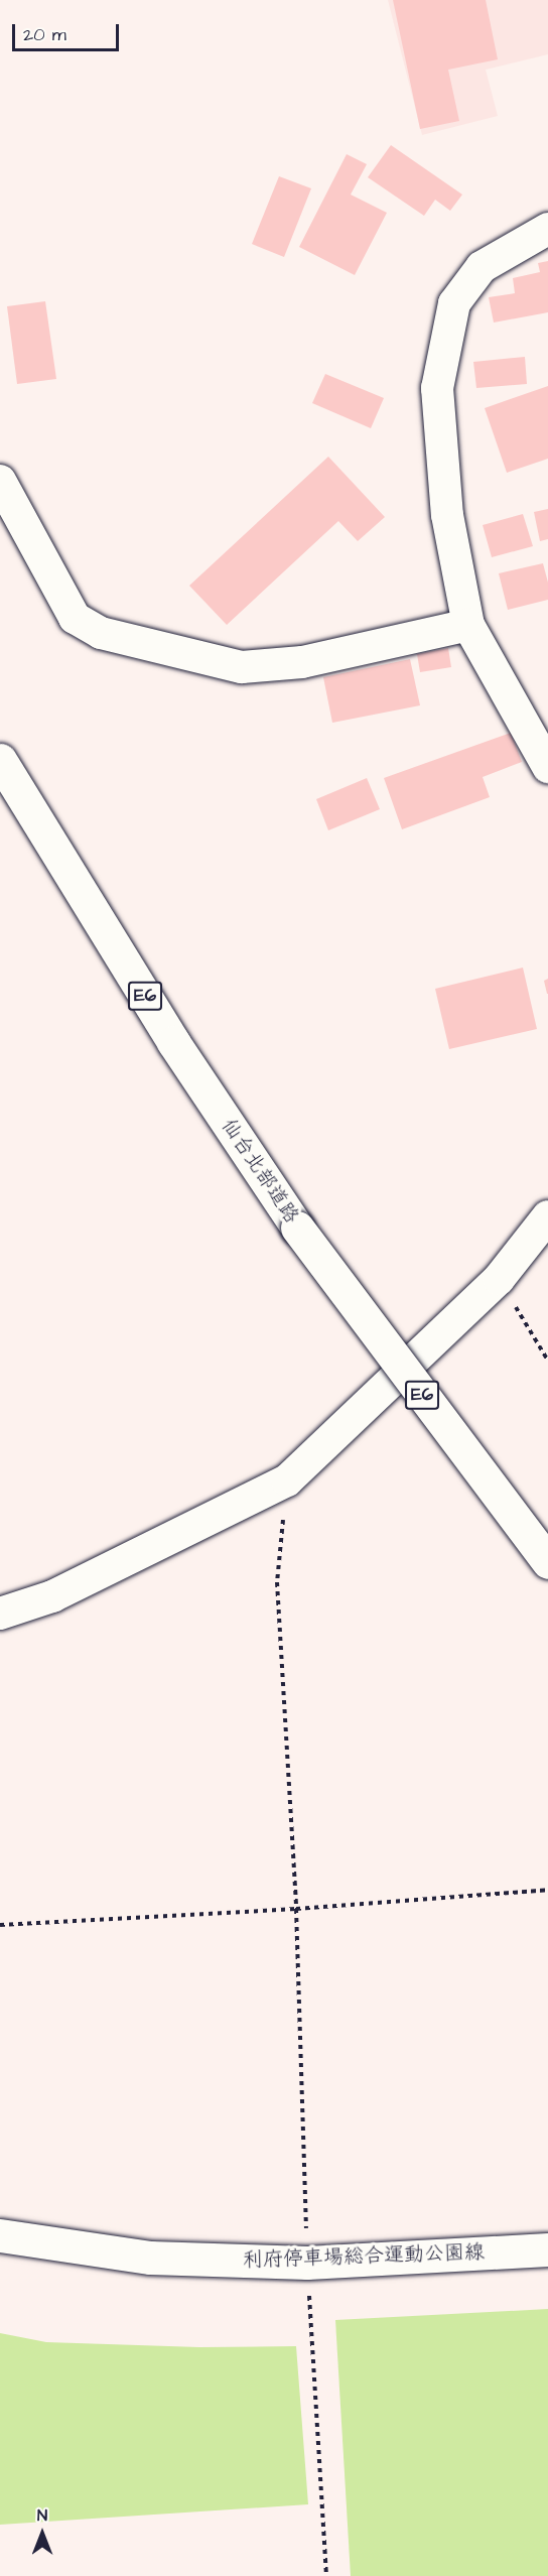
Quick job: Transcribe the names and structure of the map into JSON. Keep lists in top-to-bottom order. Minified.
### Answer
{"streets":{"main road":["E6","仙台北部道路","利府停車場総合運動公園線"]},"scale_bar":"20 m","north":"top"}
